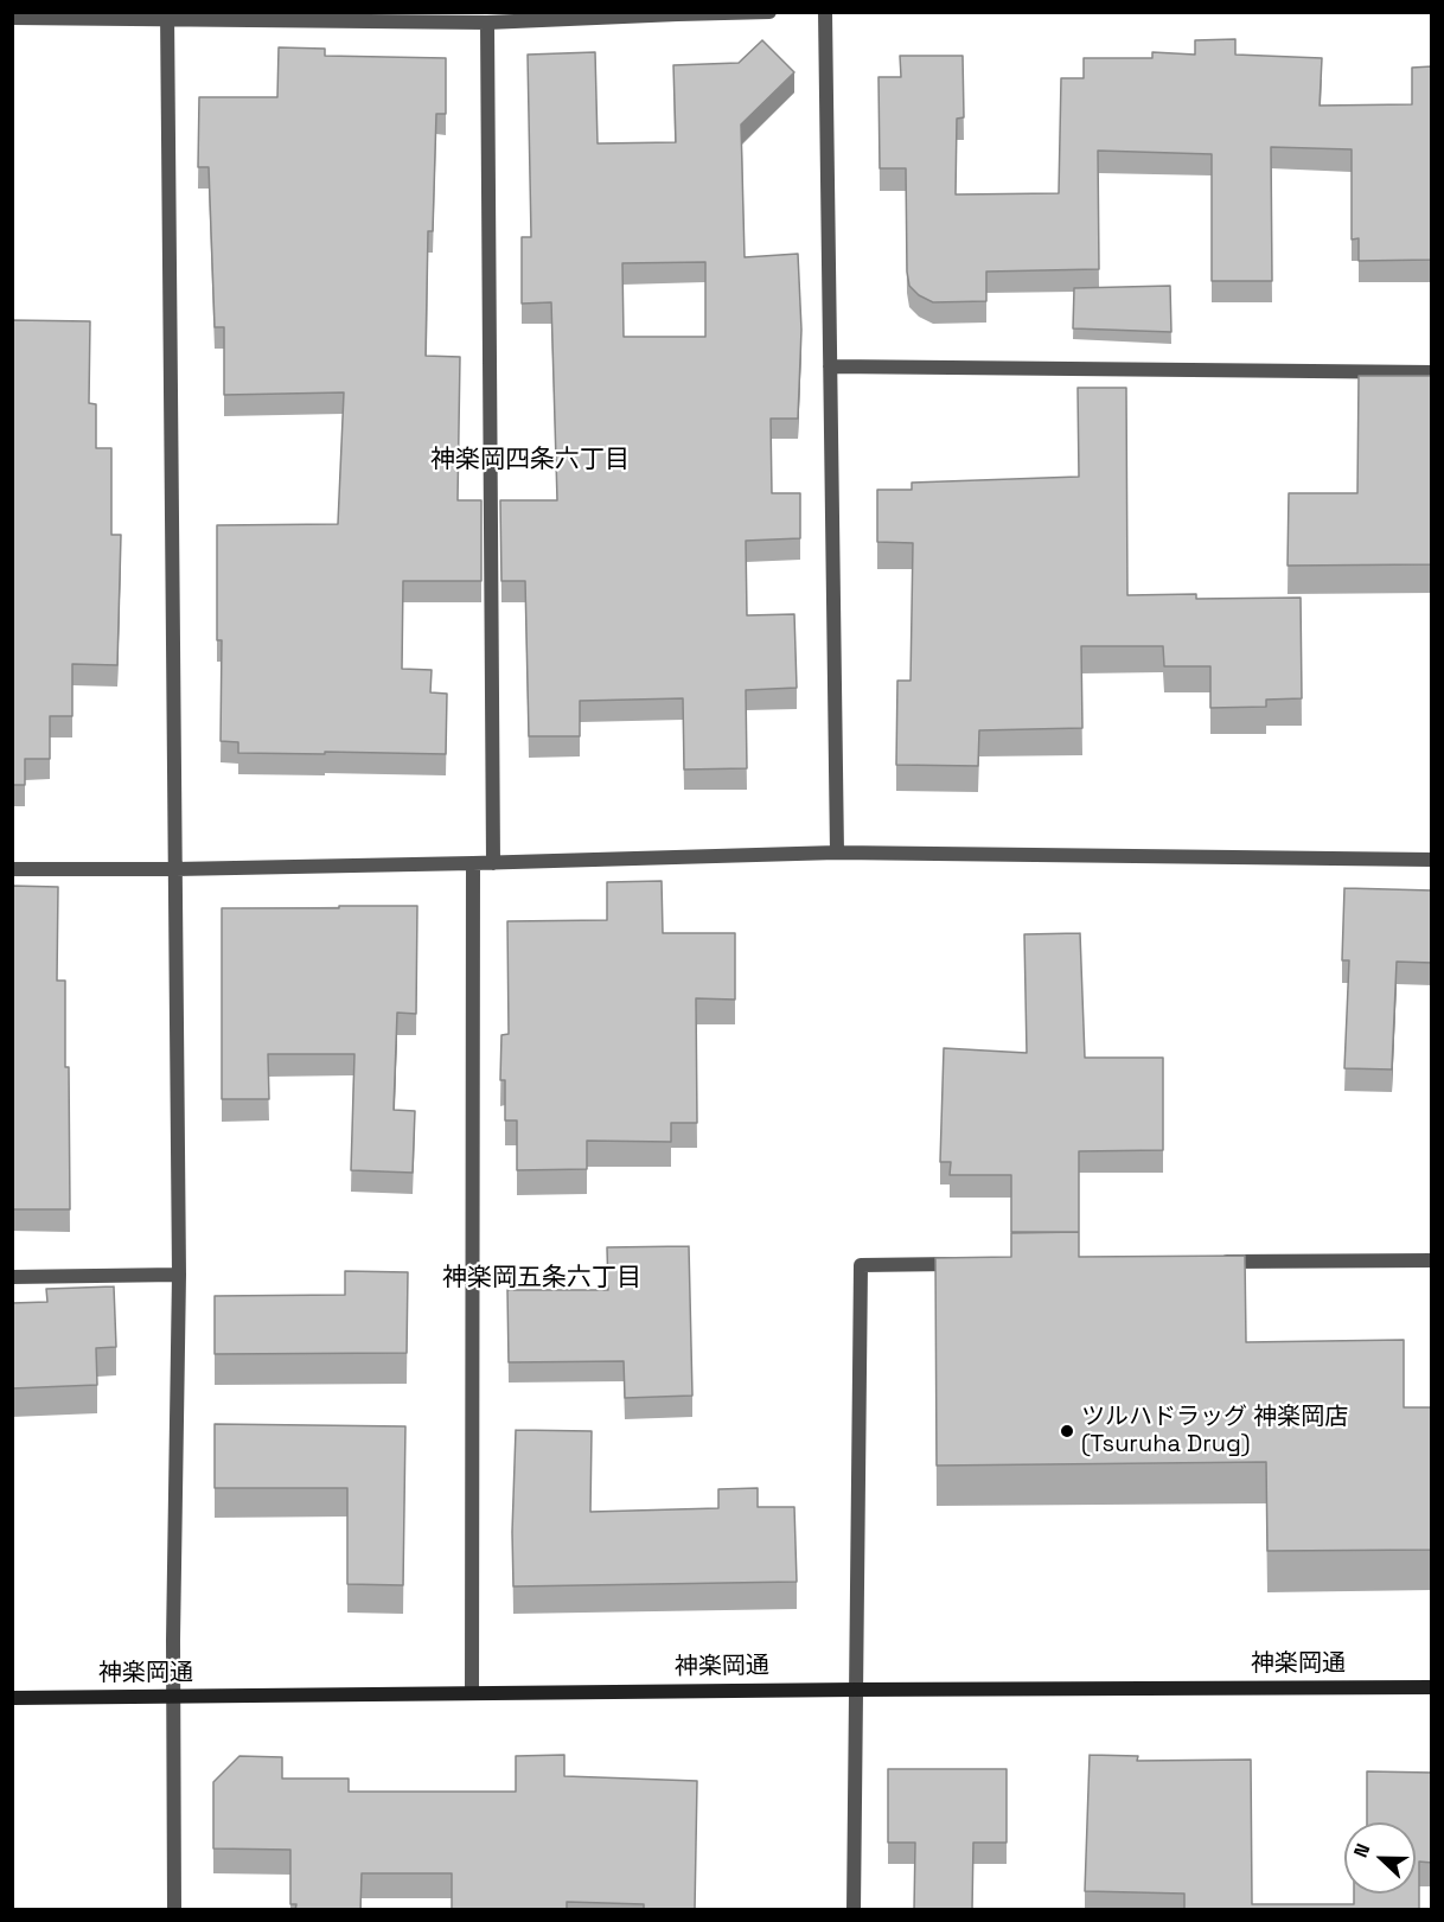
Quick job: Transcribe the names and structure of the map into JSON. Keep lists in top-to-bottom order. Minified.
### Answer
{"streets":{"street":["神楽岡通"]},"districts":["神楽岡四条六丁目","神楽岡五条六丁目"],"places":["ツルハドラッグ 神楽岡店 (Tsuruha Drug)"],"north":"left"}
